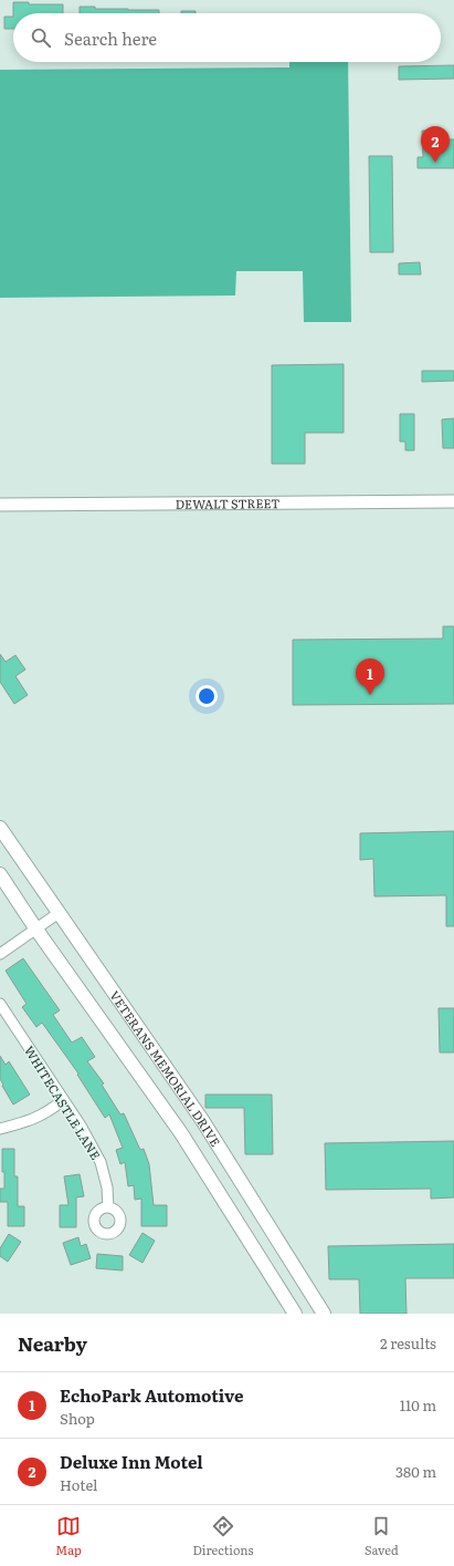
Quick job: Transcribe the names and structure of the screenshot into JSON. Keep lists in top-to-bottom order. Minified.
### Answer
{"streets":{"main road":["VETERANS MEMORIAL DRIVE"],"street":["DEWALT STREET","WHITECASTLE LANE"]},"page":{"search":"Search here","pins":["2","1"],"heading":["Nearby","2 results"],"list":[{"mark":"1","name":"EchoPark Automotive","note":"Shop","value":"110 m"},{"mark":"2","name":"Deluxe Inn Motel","note":"Hotel","value":"380 m"}],"nav":["Map","Directions","Saved"]}}
